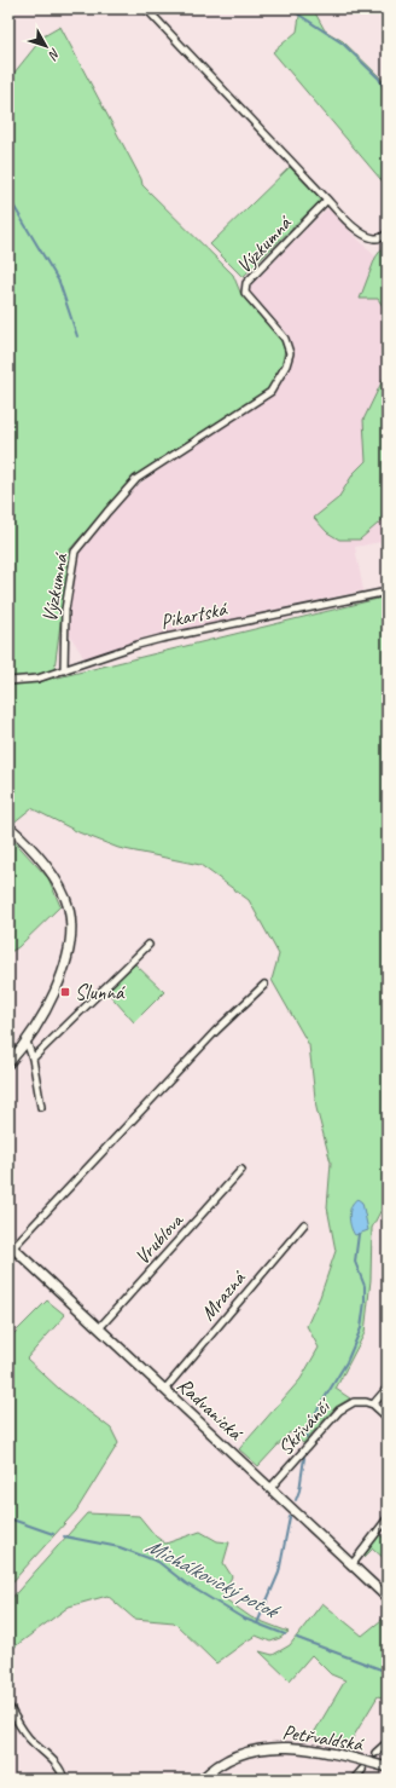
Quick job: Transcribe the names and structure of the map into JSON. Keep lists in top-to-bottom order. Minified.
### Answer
{"streets":{"street":["Výzkumná","Pikartská","Vrublova","Mrazná","Radvanická","Skřivánčí","Petřvaldská"]},"crossings":[["Výzkumná","Pikartská"],["Vrublova","Radvanická"],["Mrazná","Radvanická"],["Radvanická","Skřivánčí"]],"water":["Michálkovický potok"],"places":{"transit":["Slunná"]},"north":"bottom right"}
